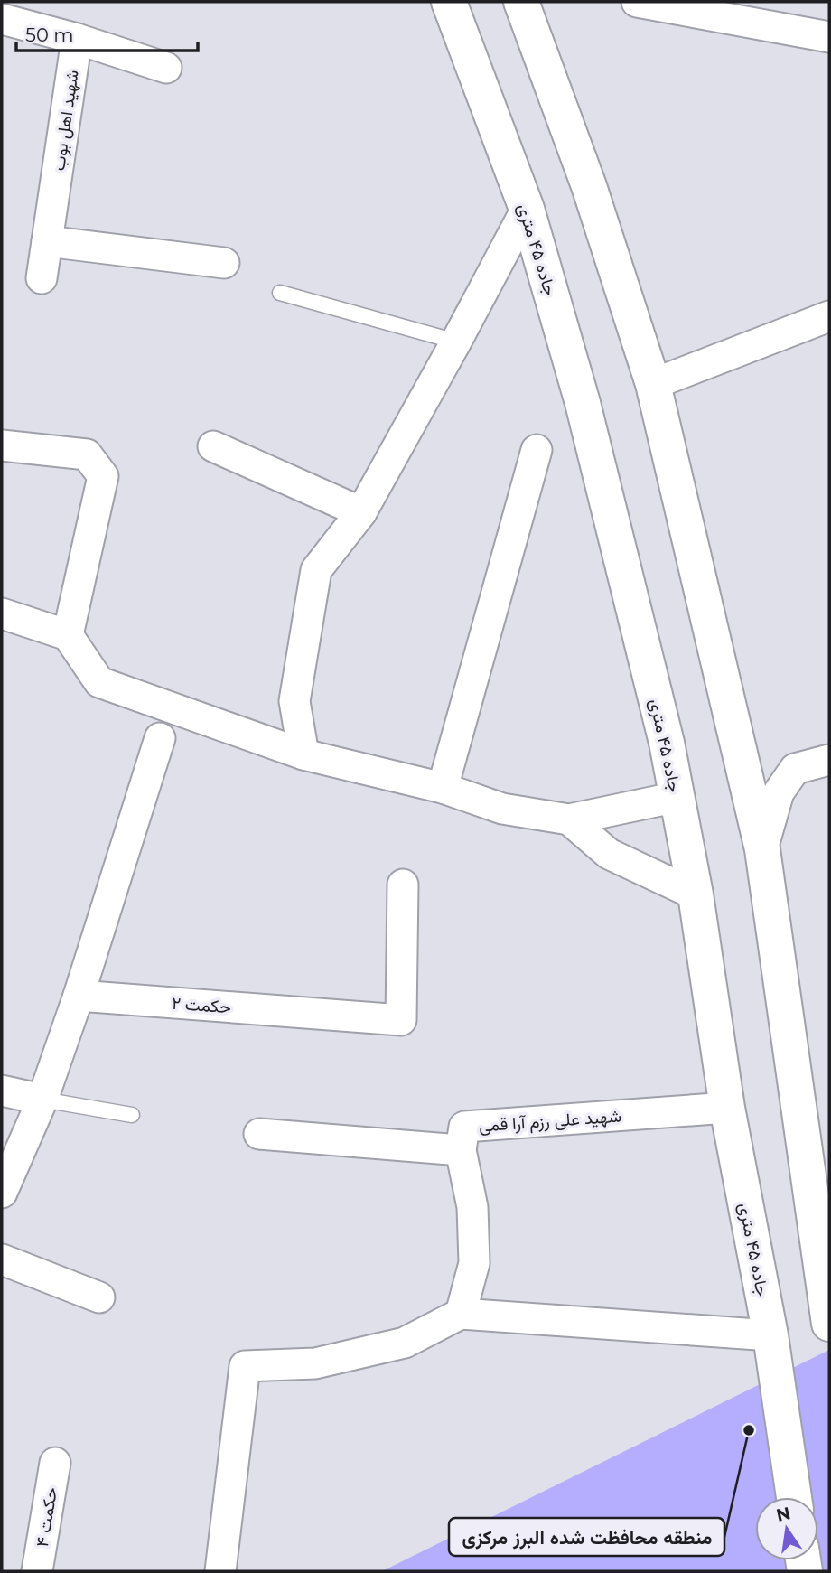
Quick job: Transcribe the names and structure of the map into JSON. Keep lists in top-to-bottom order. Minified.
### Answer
{"streets":{"street":["شهید اهل بوب","جاده ۴۵ متری","حکمت ۲","شهید علی رزم آرا قمی","حکمت ۴"]},"crossings":[["جاده ۴۵ متری","شهید علی رزم آرا قمی"]],"places":["منطقه محافظت شده البرز مرکزی"],"scale_bar":"50 m","north":"top"}
